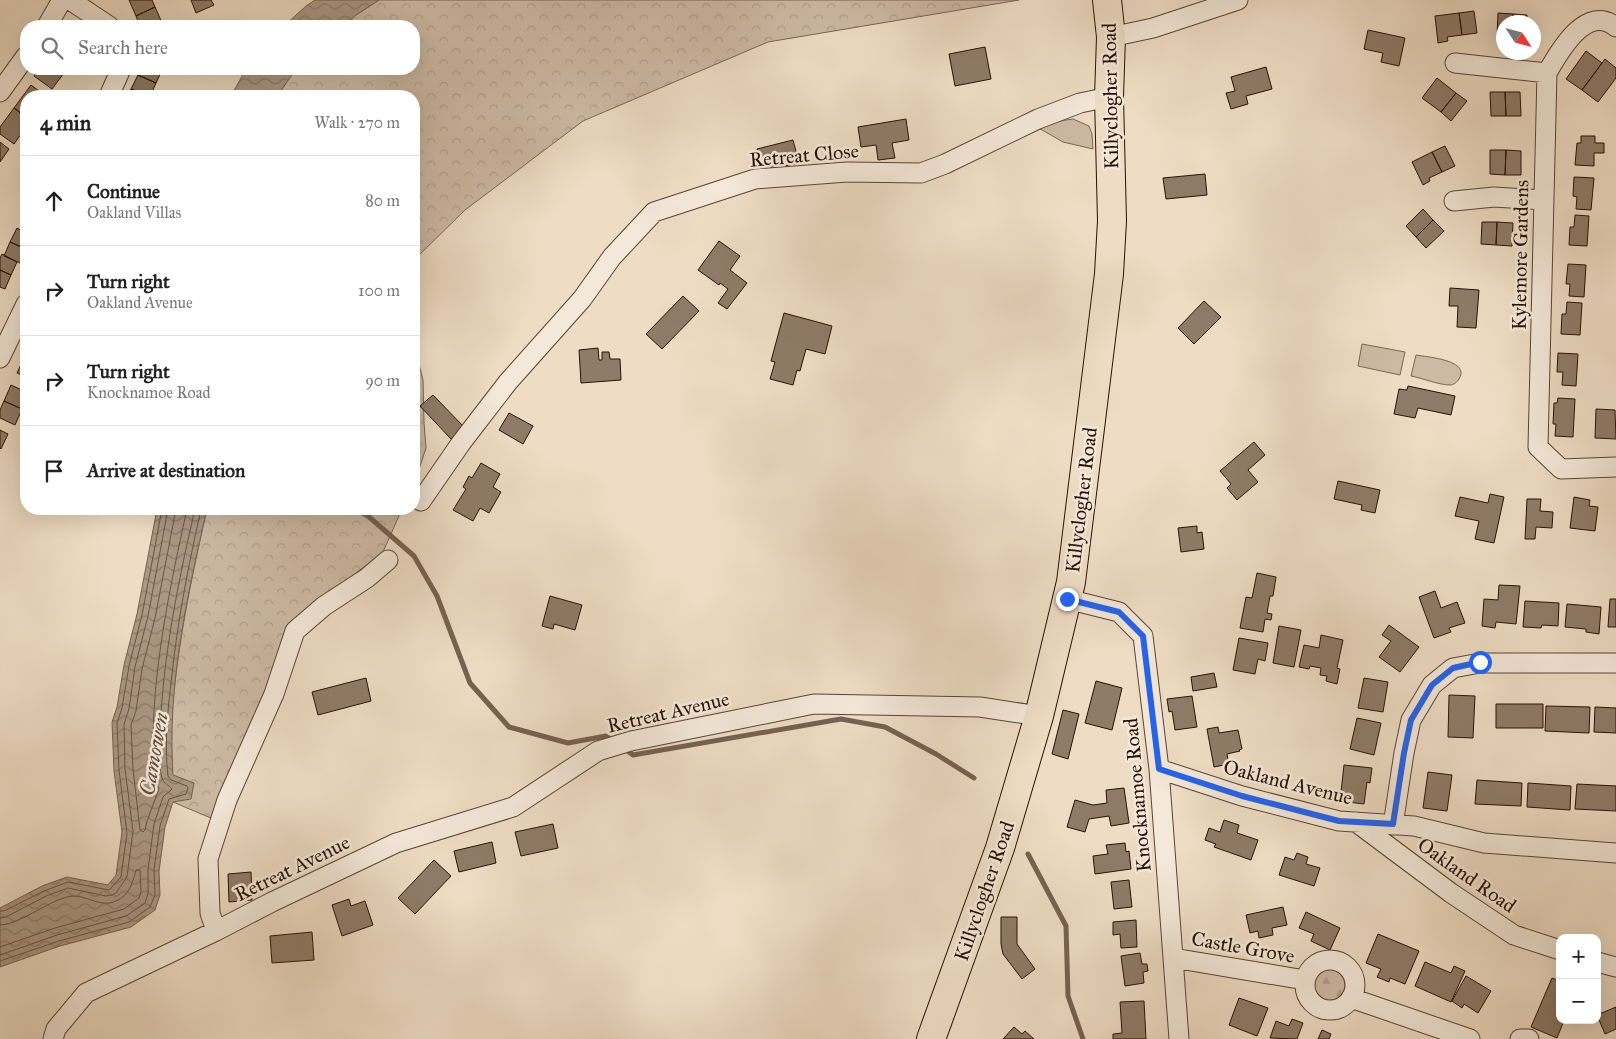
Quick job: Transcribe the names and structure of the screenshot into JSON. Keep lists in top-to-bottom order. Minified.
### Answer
{"streets":{"highway":["Killyclogher Road"],"street":["Retreat Close","Kylemore Gardens","Retreat Avenue","Oakland Avenue","Knocknamoe Road","Oakland Road","Castle Grove"]},"crossings":[["Killyclogher Road","Retreat Close"],["Killyclogher Road","Retreat Avenue"],["Killyclogher Road","Knocknamoe Road"],["Oakland Avenue","Knocknamoe Road"],["Oakland Avenue","Oakland Road"],["Knocknamoe Road","Castle Grove"]],"water":["Camowen"],"north":"bottom right","page":{"search":"Search here","heading":["4 min","Walk · 270 m"],"list":[["Continue","Oakland Villas","80 m"],["Turn right","Oakland Avenue","100 m"],["Turn right","Knocknamoe Road","90 m"],"Arrive at destination"],"map_buttons":["+","−"]}}
